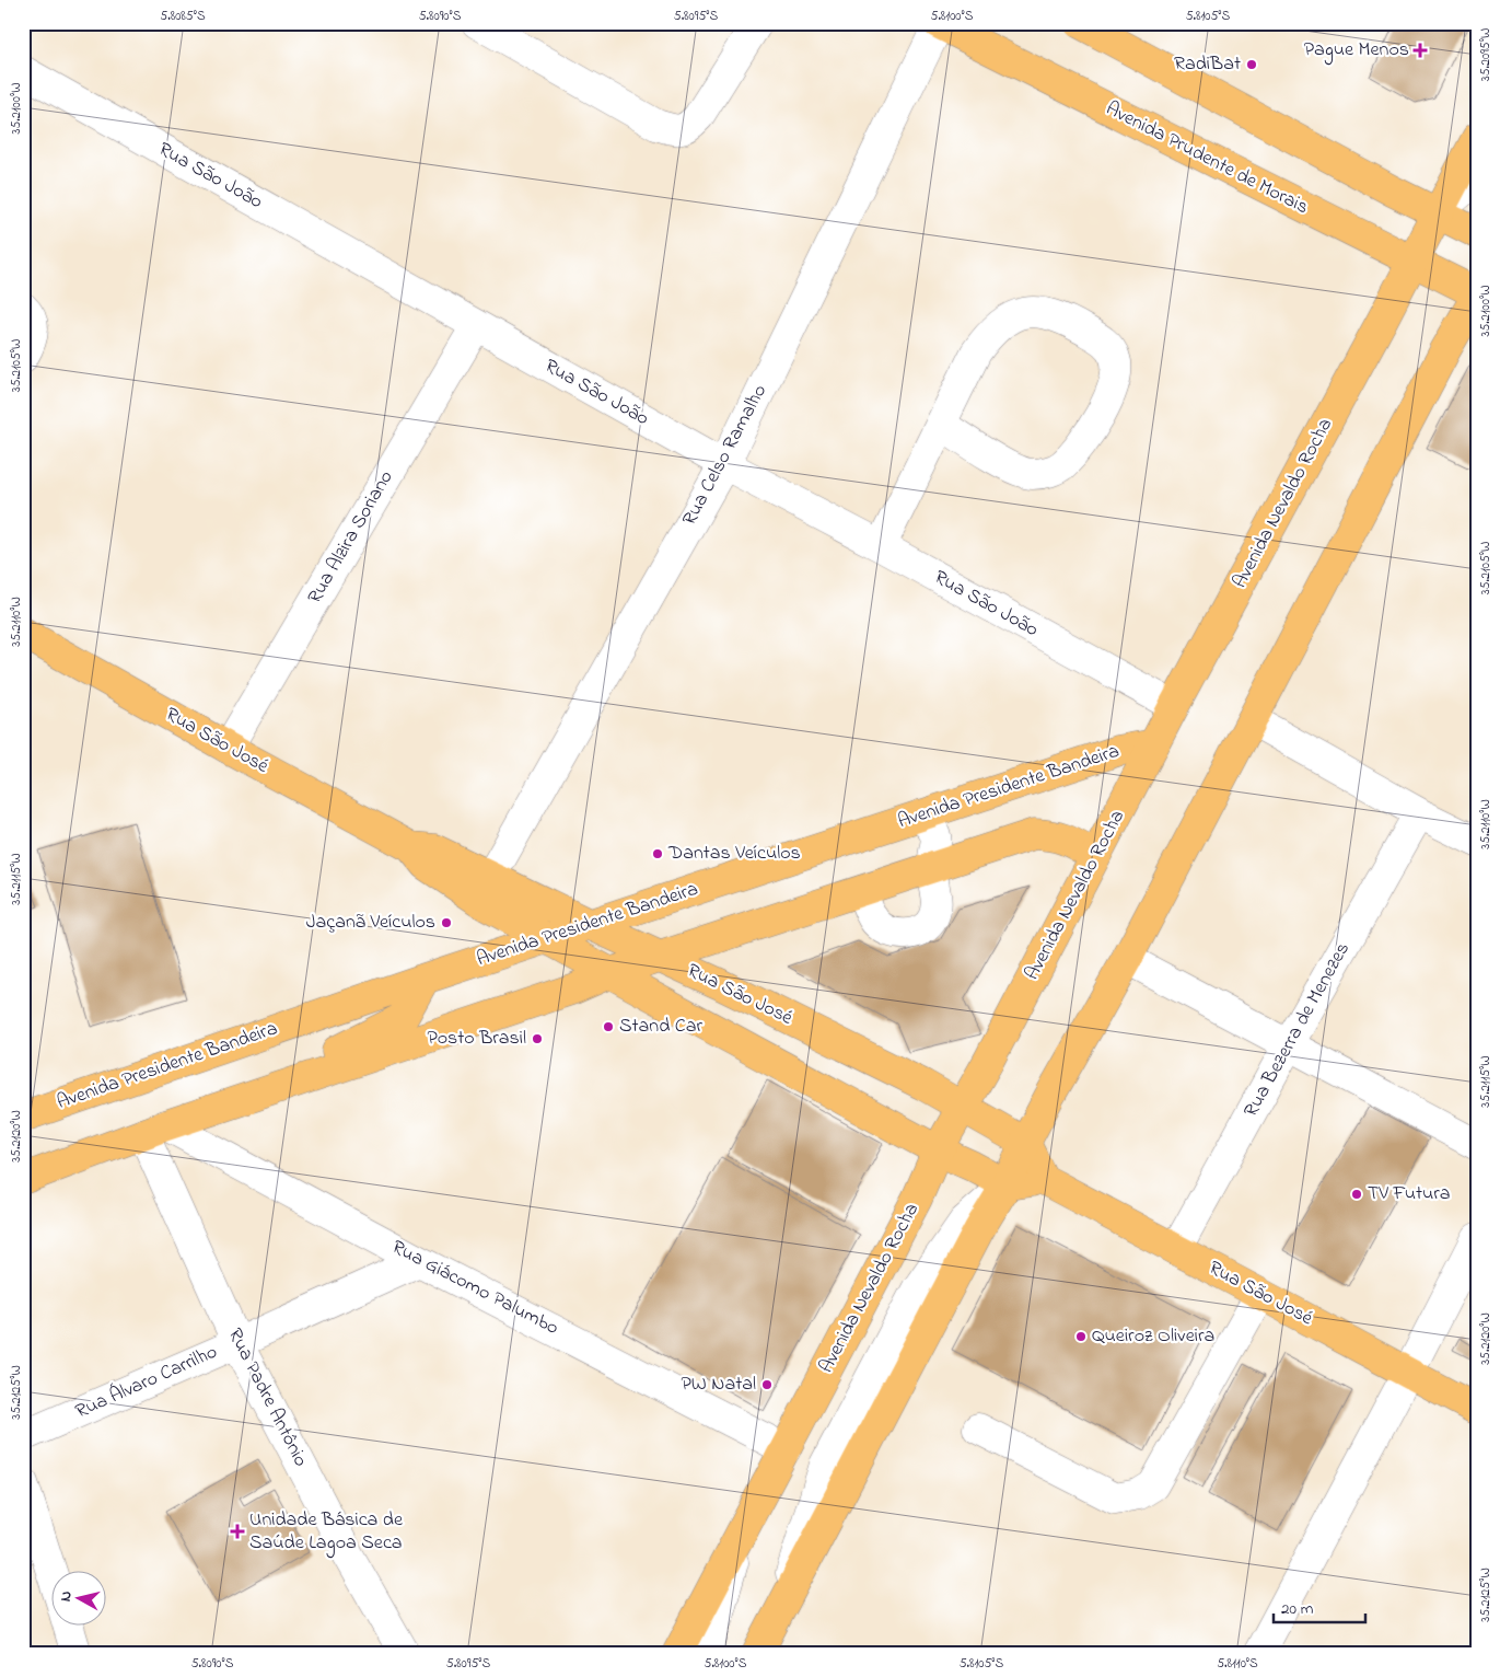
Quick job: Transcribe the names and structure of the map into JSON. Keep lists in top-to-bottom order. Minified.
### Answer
{"streets":{"main road":["Avenida Prudente de Morais","Avenida Nevaldo Rocha","Rua São José","Avenida Presidente Bandeira"],"street":["Rua São João","Rua Celso Ramalho","Rua Alzira Soriano","Rua Bezerra de Menezes","Rua Giácomo Palumbo","Rua Álvaro Carrilho","Rua Padre Antônio"]},"crossings":[["Avenida Prudente de Morais","Rua Celso Ramalho"],["Avenida Prudente de Morais","Avenida Nevaldo Rocha"],["Rua São João","Rua Celso Ramalho"],["Rua São João","Avenida Nevaldo Rocha"],["Rua São João","Rua Alzira Soriano"],["Rua Celso Ramalho","Rua São José"],["Avenida Nevaldo Rocha","Rua São José"],["Avenida Nevaldo Rocha","Avenida Presidente Bandeira"],["Avenida Nevaldo Rocha","Rua Giácomo Palumbo"],["Rua Alzira Soriano","Rua São José"],["Rua São José","Avenida Presidente Bandeira"],["Rua São José","Rua Bezerra de Menezes"],["Rua Giácomo Palumbo","Rua Álvaro Carrilho"],["Rua Giácomo Palumbo","Rua Padre Antônio"],["Rua Álvaro Carrilho","Rua Padre Antônio"]],"places":{"health":["Pague Menos","Unidade Básica de Saúde Lagoa Seca"],"other":["RadiBat","Dantas Veículos","Jaçanã Veículos","Stand Car","Posto Brasil","TV Futura","Queiroz Oliveira","PW Natal"]},"scale_bar":"20 m","north":"left","coordinates":["5.8085°S","5.8090°S","5.8095°S","5.8100°S","5.8105°S","35.2095°W","35.2100°W","35.2105°W","35.2110°W","35.2115°W","35.2120°W","35.2125°W","5.8110°S"]}
